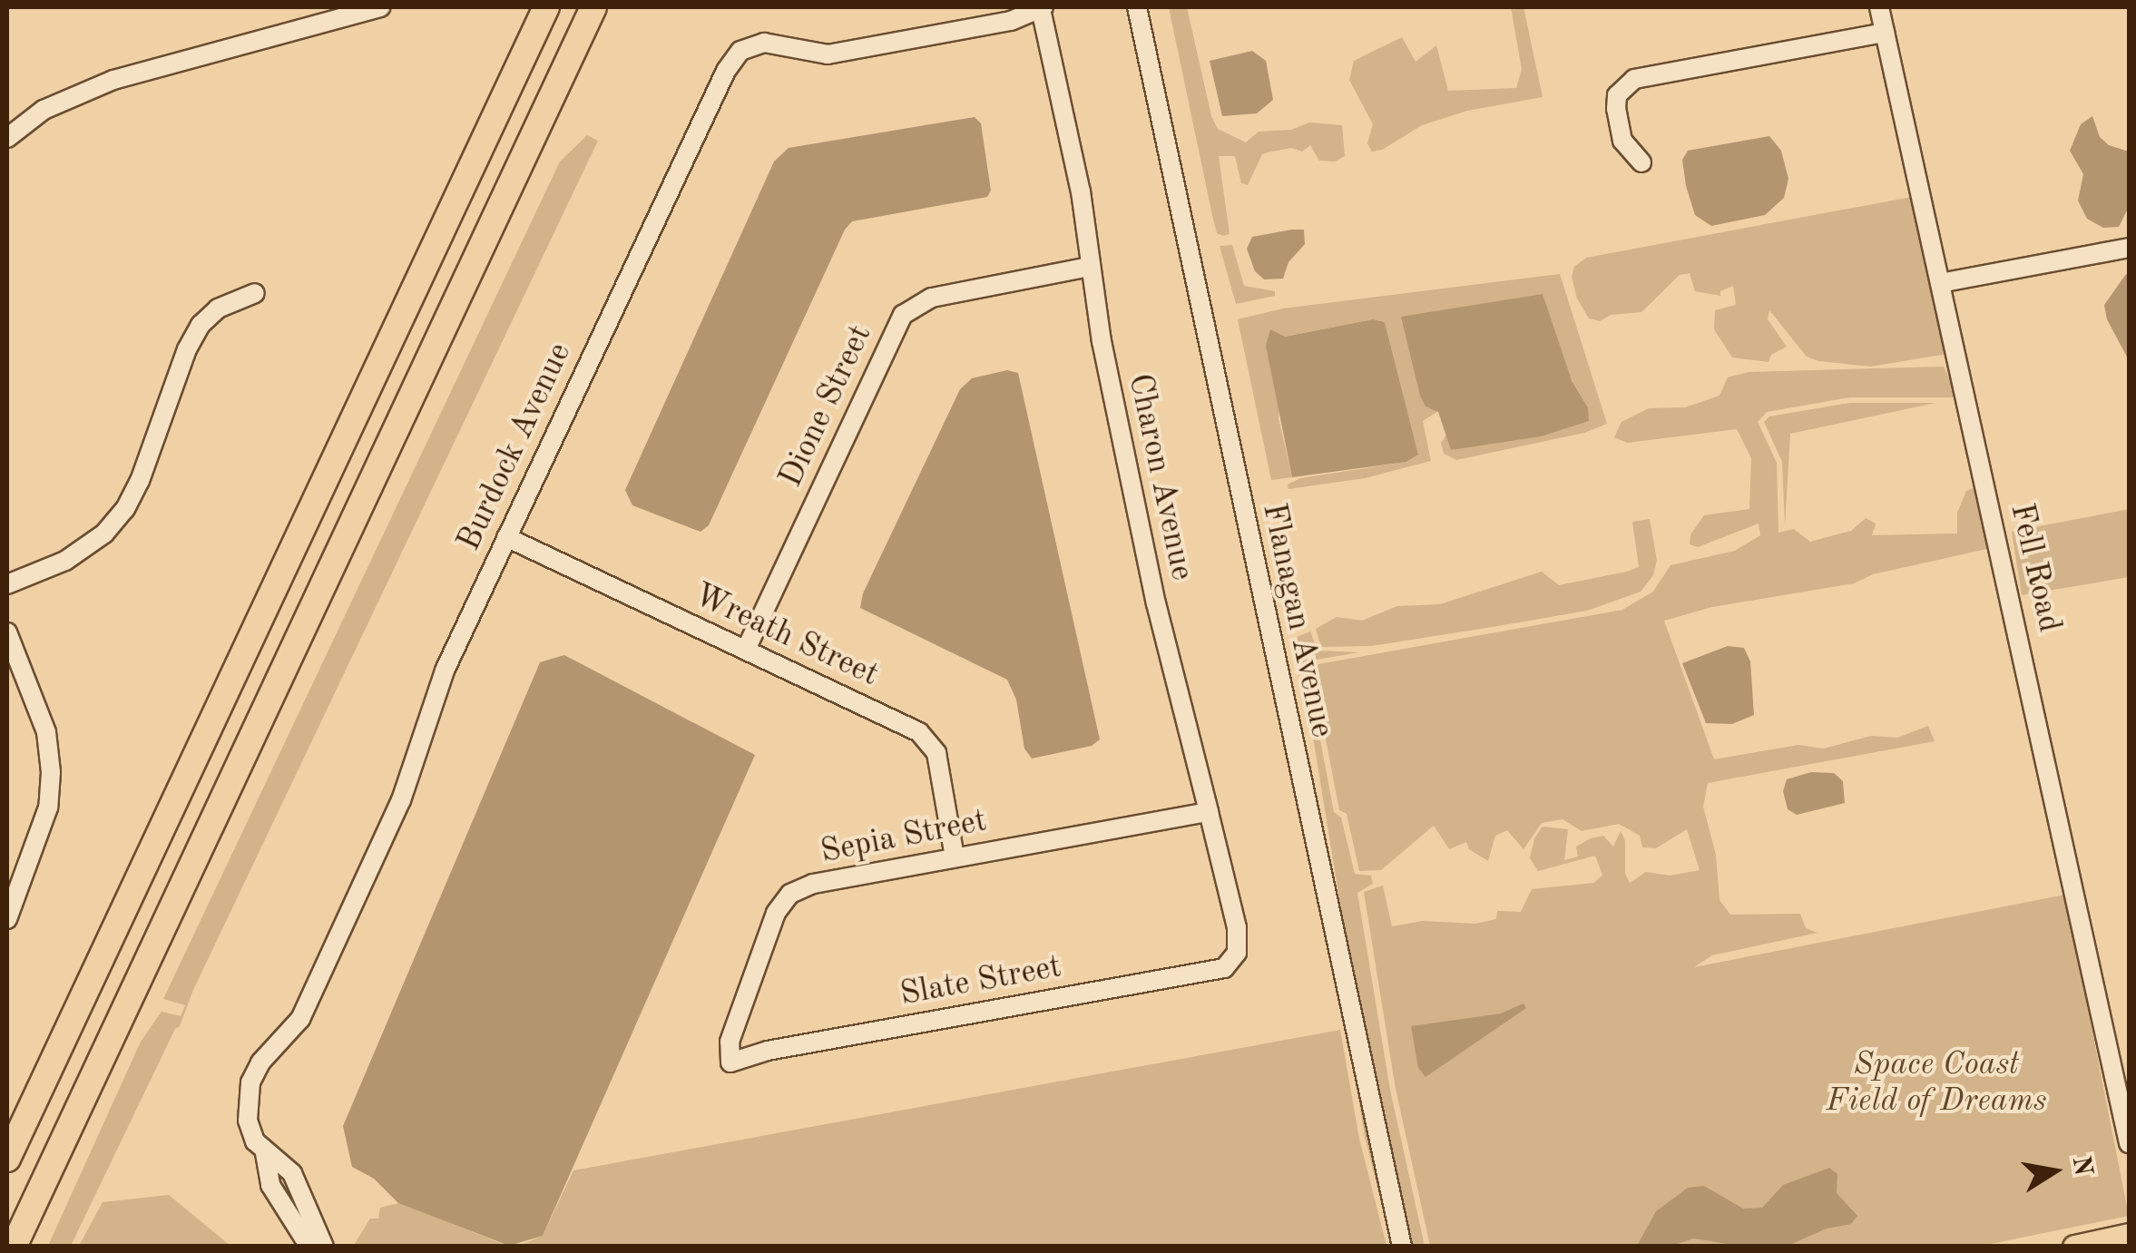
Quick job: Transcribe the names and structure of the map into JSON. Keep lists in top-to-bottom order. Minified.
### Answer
{"streets":{"street":["Dione Street","Burdock Avenue","Charon Avenue","Fell Road","Flanagan Avenue","Wreath Street","Sepia Street","Slate Street"]},"crossings":[["Dione Street","Charon Avenue"],["Dione Street","Wreath Street"],["Burdock Avenue","Charon Avenue"],["Burdock Avenue","Wreath Street"],["Charon Avenue","Sepia Street"],["Charon Avenue","Slate Street"],["Wreath Street","Sepia Street"],["Sepia Street","Slate Street"]],"parks":["Space Coast Field of Dreams"],"north":"right"}
